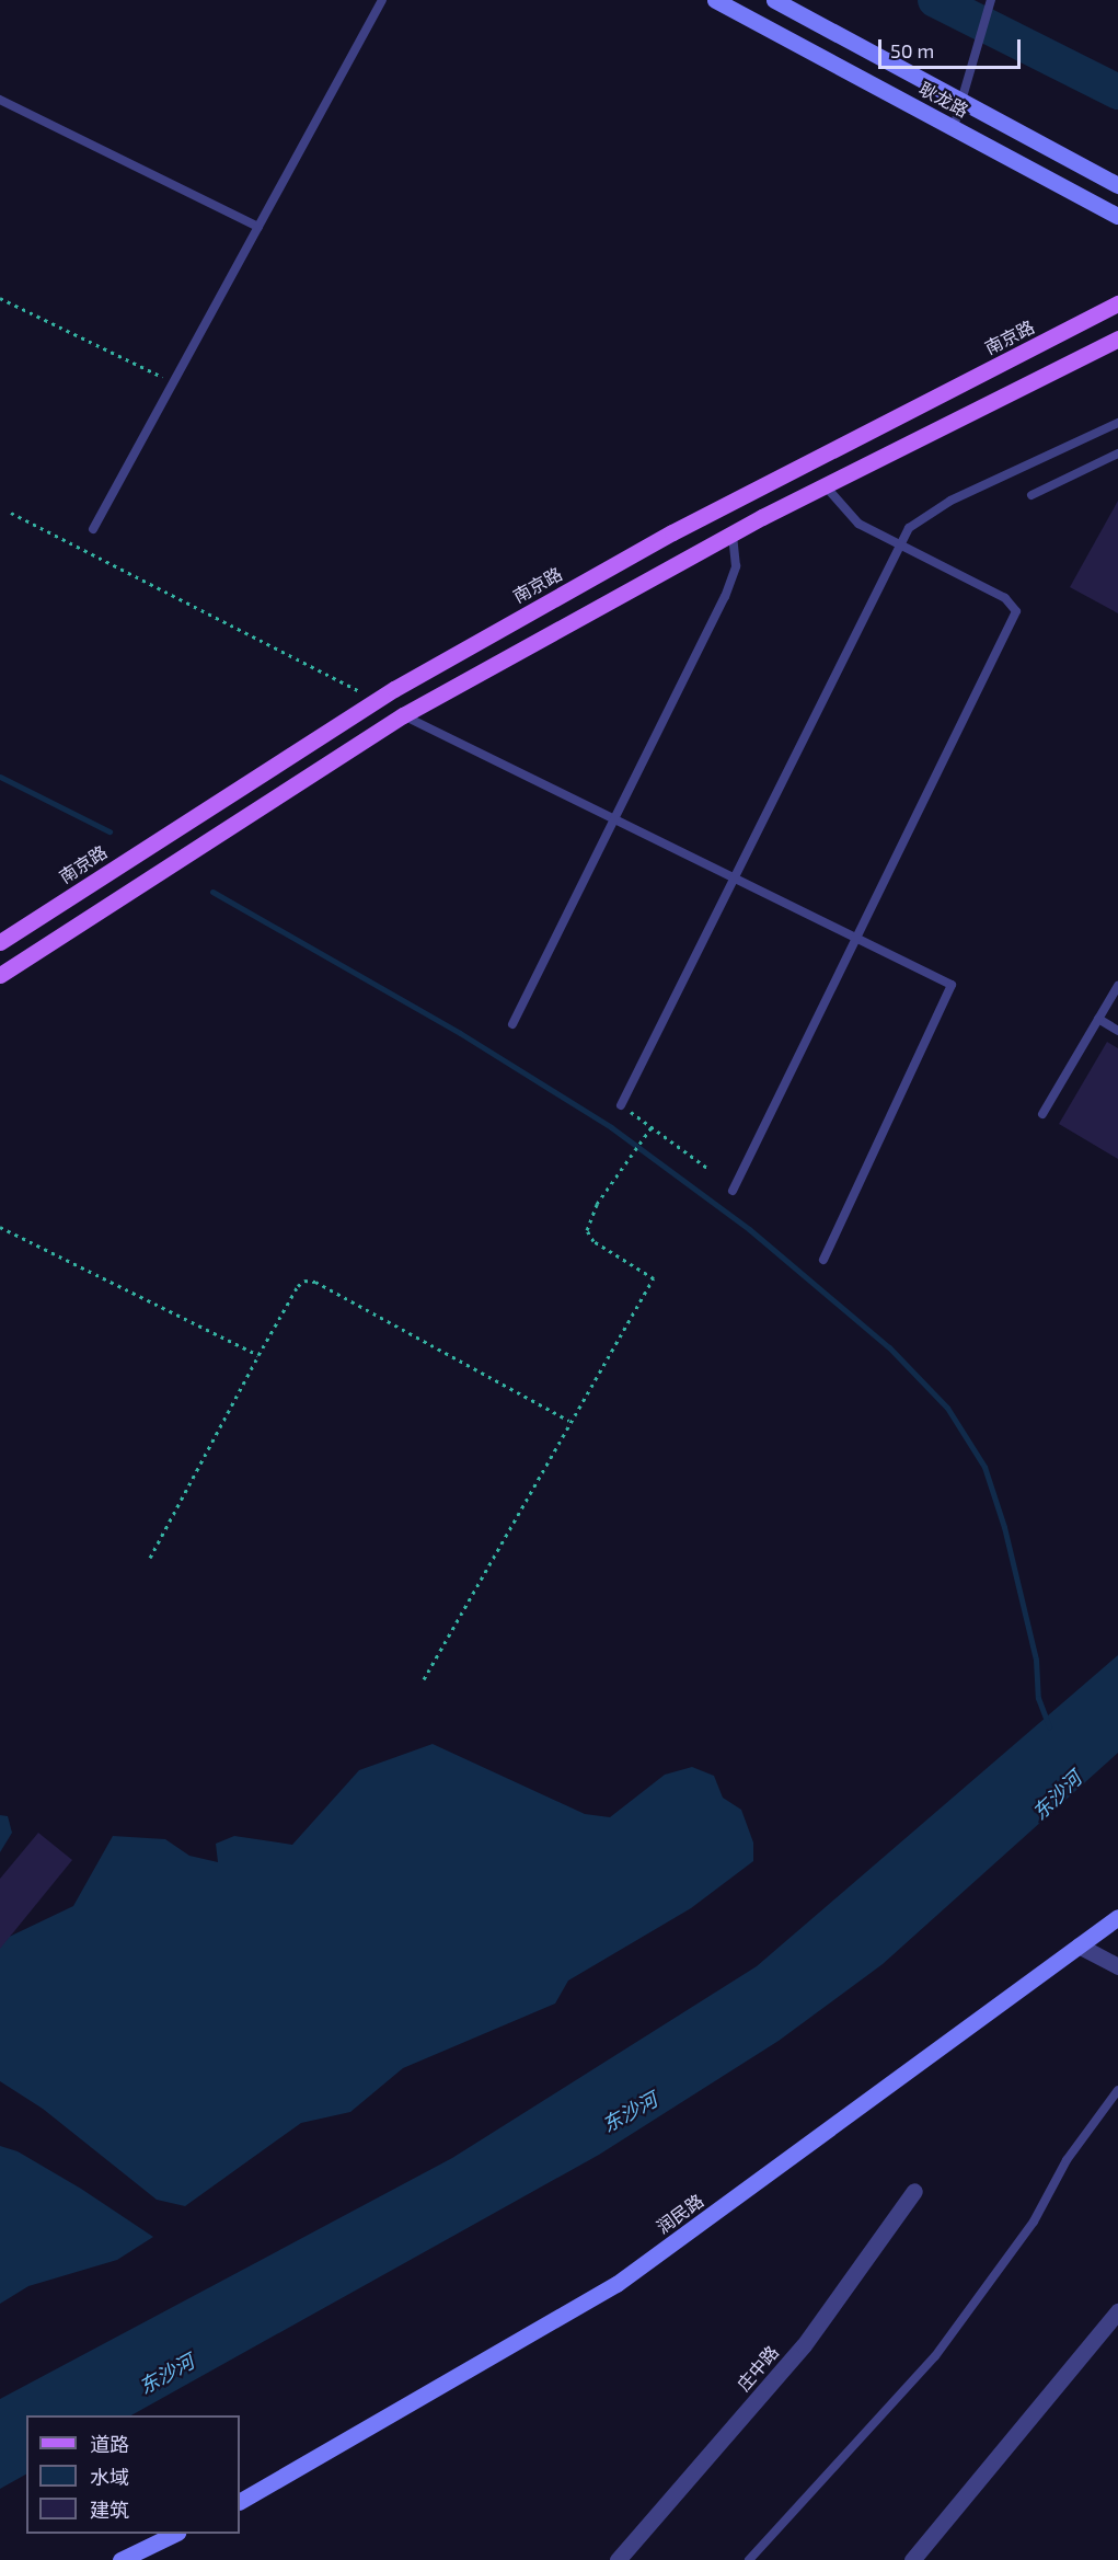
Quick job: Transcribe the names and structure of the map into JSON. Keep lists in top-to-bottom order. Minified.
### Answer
{"streets":{"main road":["南京路"],"street":["耿龙路","润民路","庄中路"]},"water":["东沙河"],"legend":["道路","水域","建筑"],"scale_bar":"50 m"}
